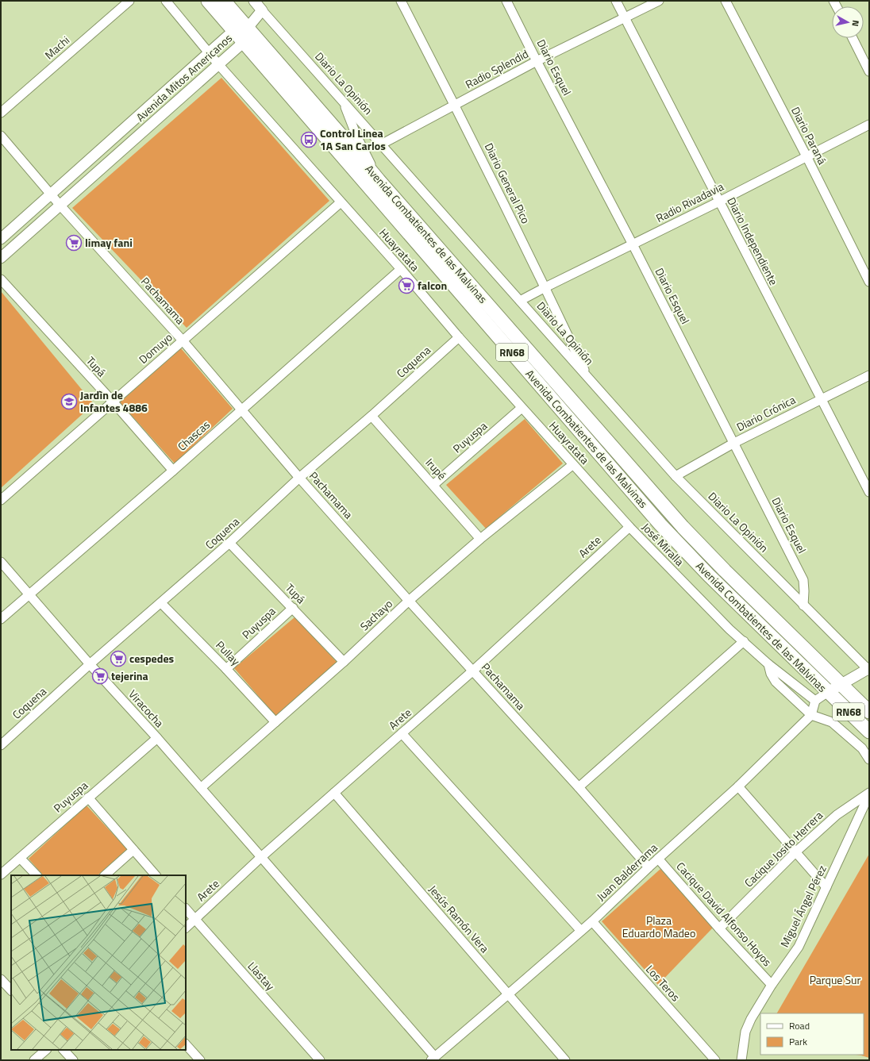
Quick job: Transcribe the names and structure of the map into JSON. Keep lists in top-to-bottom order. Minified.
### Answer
{"streets":{"main road":["Avenida Combatientes de las Malvinas","RN68"],"street":["Machi","Diario Esquel","Radio Splendid","Avenida Mitos Americanos","Diario La Opinión","Diario Paraná","Diario General Pico","Radio Rivadavia","Diario Independiente","Huayratata","Pachamama","Domuyo","Coquena","Tupá","Diario Crónica","Chascas","Puyuspa","Irupé","José Miralla","Arete","Sachayo","Pullay","Viracocha","Cacique Josito Herrera","Juan Balderrama","Miguel Ángel Pérez","Cacique David Alfonso Hoyos","Jesús Ramón Vera","Llastay","Los Teros"]},"crossings":[["Diario Esquel","Radio Splendid"],["Diario Esquel","Diario La Opinión"],["Diario Esquel","Radio Rivadavia"],["Diario Esquel","Diario Crónica"],["Radio Splendid","Diario La Opinión"],["Radio Splendid","Diario General Pico"],["Radio Splendid","Diario Independiente"],["Avenida Mitos Americanos","Avenida Combatientes de las Malvinas"],["Avenida Mitos Americanos","Huayratata"],["Avenida Mitos Americanos","Pachamama"],["Diario La Opinión","Diario General Pico"],["Diario La Opinión","Radio Rivadavia"],["Diario La Opinión","Diario Crónica"],["Diario Paraná","Radio Rivadavia"],["Diario General Pico","Radio Rivadavia"],["Radio Rivadavia","Diario Independiente"],["Diario Independiente","Diario Crónica"],["Huayratata","Domuyo"],["Huayratata","Coquena"],["Huayratata","Chascas"],["Huayratata","Puyuspa"],["Huayratata","José Miralla"],["Huayratata","Arete"],["Huayratata","Sachayo"],["Pachamama","Domuyo"],["Pachamama","Coquena"],["Pachamama","Chascas"],["Pachamama","Arete"],["Pachamama","Sachayo"],["Pachamama","Juan Balderrama"],["Domuyo","Tupá"],["Coquena","Tupá"],["Coquena","Irupé"],["Coquena","Pullay"],["Coquena","Viracocha"],["Tupá","Chascas"],["Tupá","Puyuspa"],["Tupá","Sachayo"],["Chascas","Viracocha"],["Puyuspa","Irupé"],["Puyuspa","Pullay"],["Puyuspa","Viracocha"],["Irupé","Sachayo"],["José Miralla","Arete"],["José Miralla","Juan Balderrama"],["Arete","Viracocha"],["Arete","Jesús Ramón Vera"],["Arete","Llastay"],["Sachayo","Pullay"],["Sachayo","Viracocha"],["Viracocha","Juan Balderrama"],["Cacique Josito Herrera","Miguel Ángel Pérez"],["Cacique Josito Herrera","Cacique David Alfonso Hoyos"],["Juan Balderrama","Cacique David Alfonso Hoyos"],["Juan Balderrama","Jesús Ramón Vera"],["Juan Balderrama","Los Teros"],["Miguel Ángel Pérez","Cacique David Alfonso Hoyos"]],"parks":["Plaza Eduardo Madeo","Parque Sur"],"places":{"bus stop":["Control Linea 1A San Carlos"],"supermarket":["limay fani","falcon","cespedes","tejerina"],"school or university":["Jardìn de Infantes 4886"]},"legend":["Road","Park"],"north":"right"}
